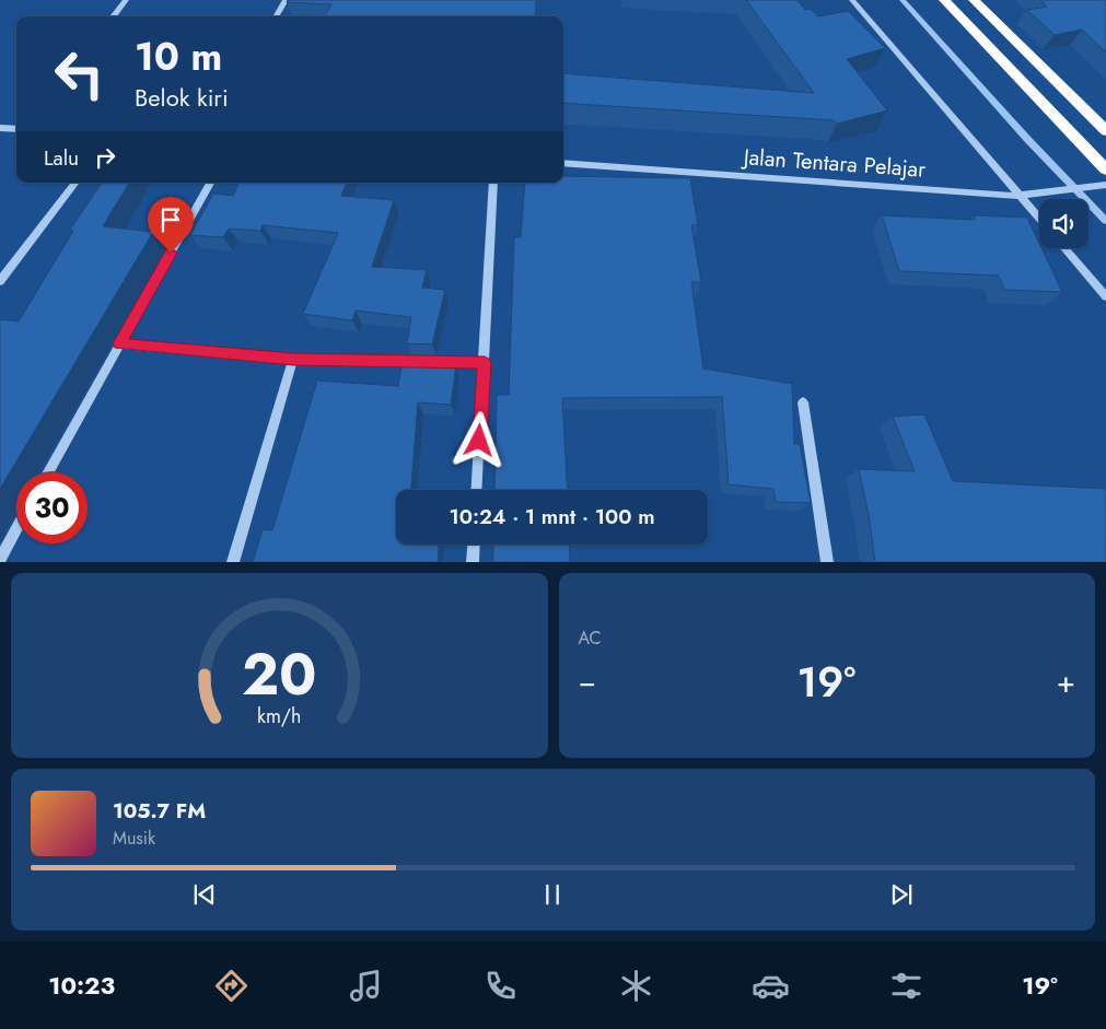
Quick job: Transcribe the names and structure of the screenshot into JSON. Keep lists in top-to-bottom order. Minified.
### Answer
{"streets":{"street":["Jalan Tentara Pelajar"]},"page":{"turn":["10 m","Belok kiri"],"then":"Lalu","limit":"30","trip":"10:24 · 1 mnt · 100 m","tile":"AC","heat":["−","19°","+"],"song":["105.7 FM","Musik"],"tabs":["10:23","19°"],"gauge":["20","km/h"]}}
